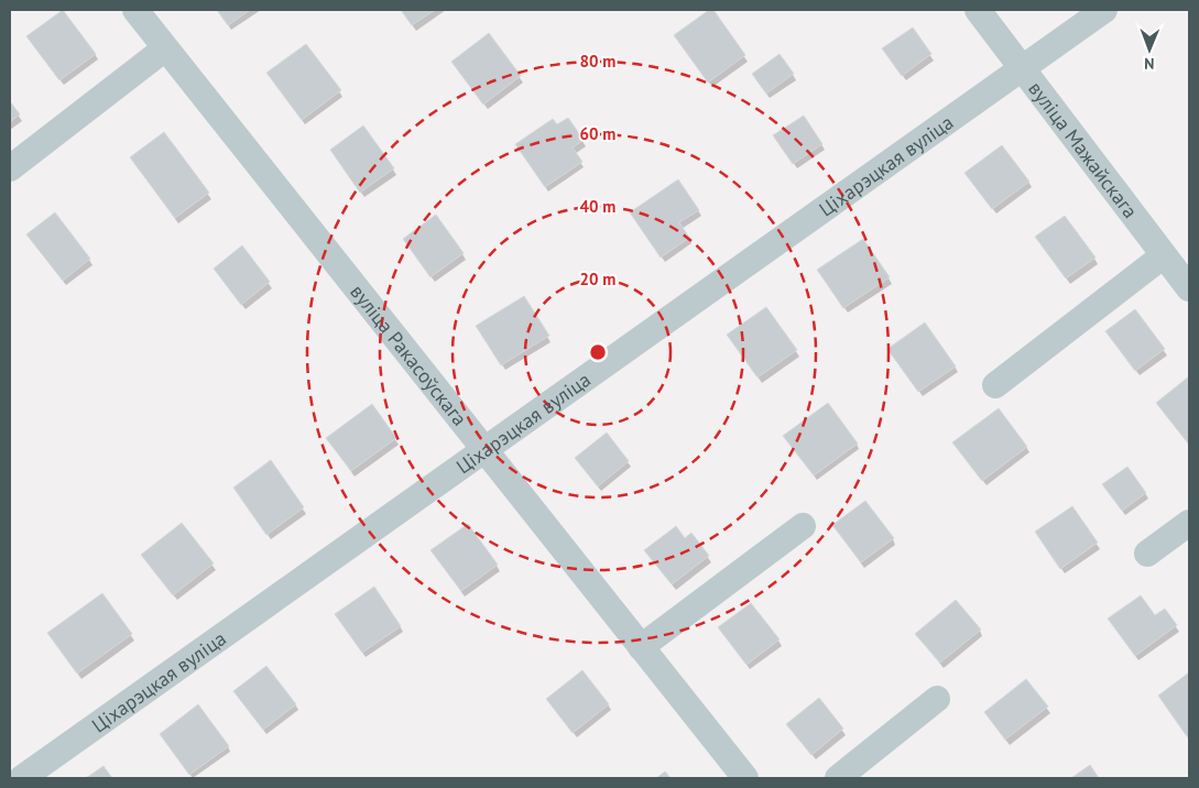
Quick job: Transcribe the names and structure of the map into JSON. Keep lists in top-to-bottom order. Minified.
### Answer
{"streets":{"street":["вуліца Мажайскага","Ціхарэцкая вуліца","вуліца Ракасоўскага"]},"crossings":[["вуліца Мажайскага","Ціхарэцкая вуліца"],["Ціхарэцкая вуліца","вуліца Ракасоўскага"]],"north":"bottom","rings":["80 m","60 m","40 m","20 m"]}
